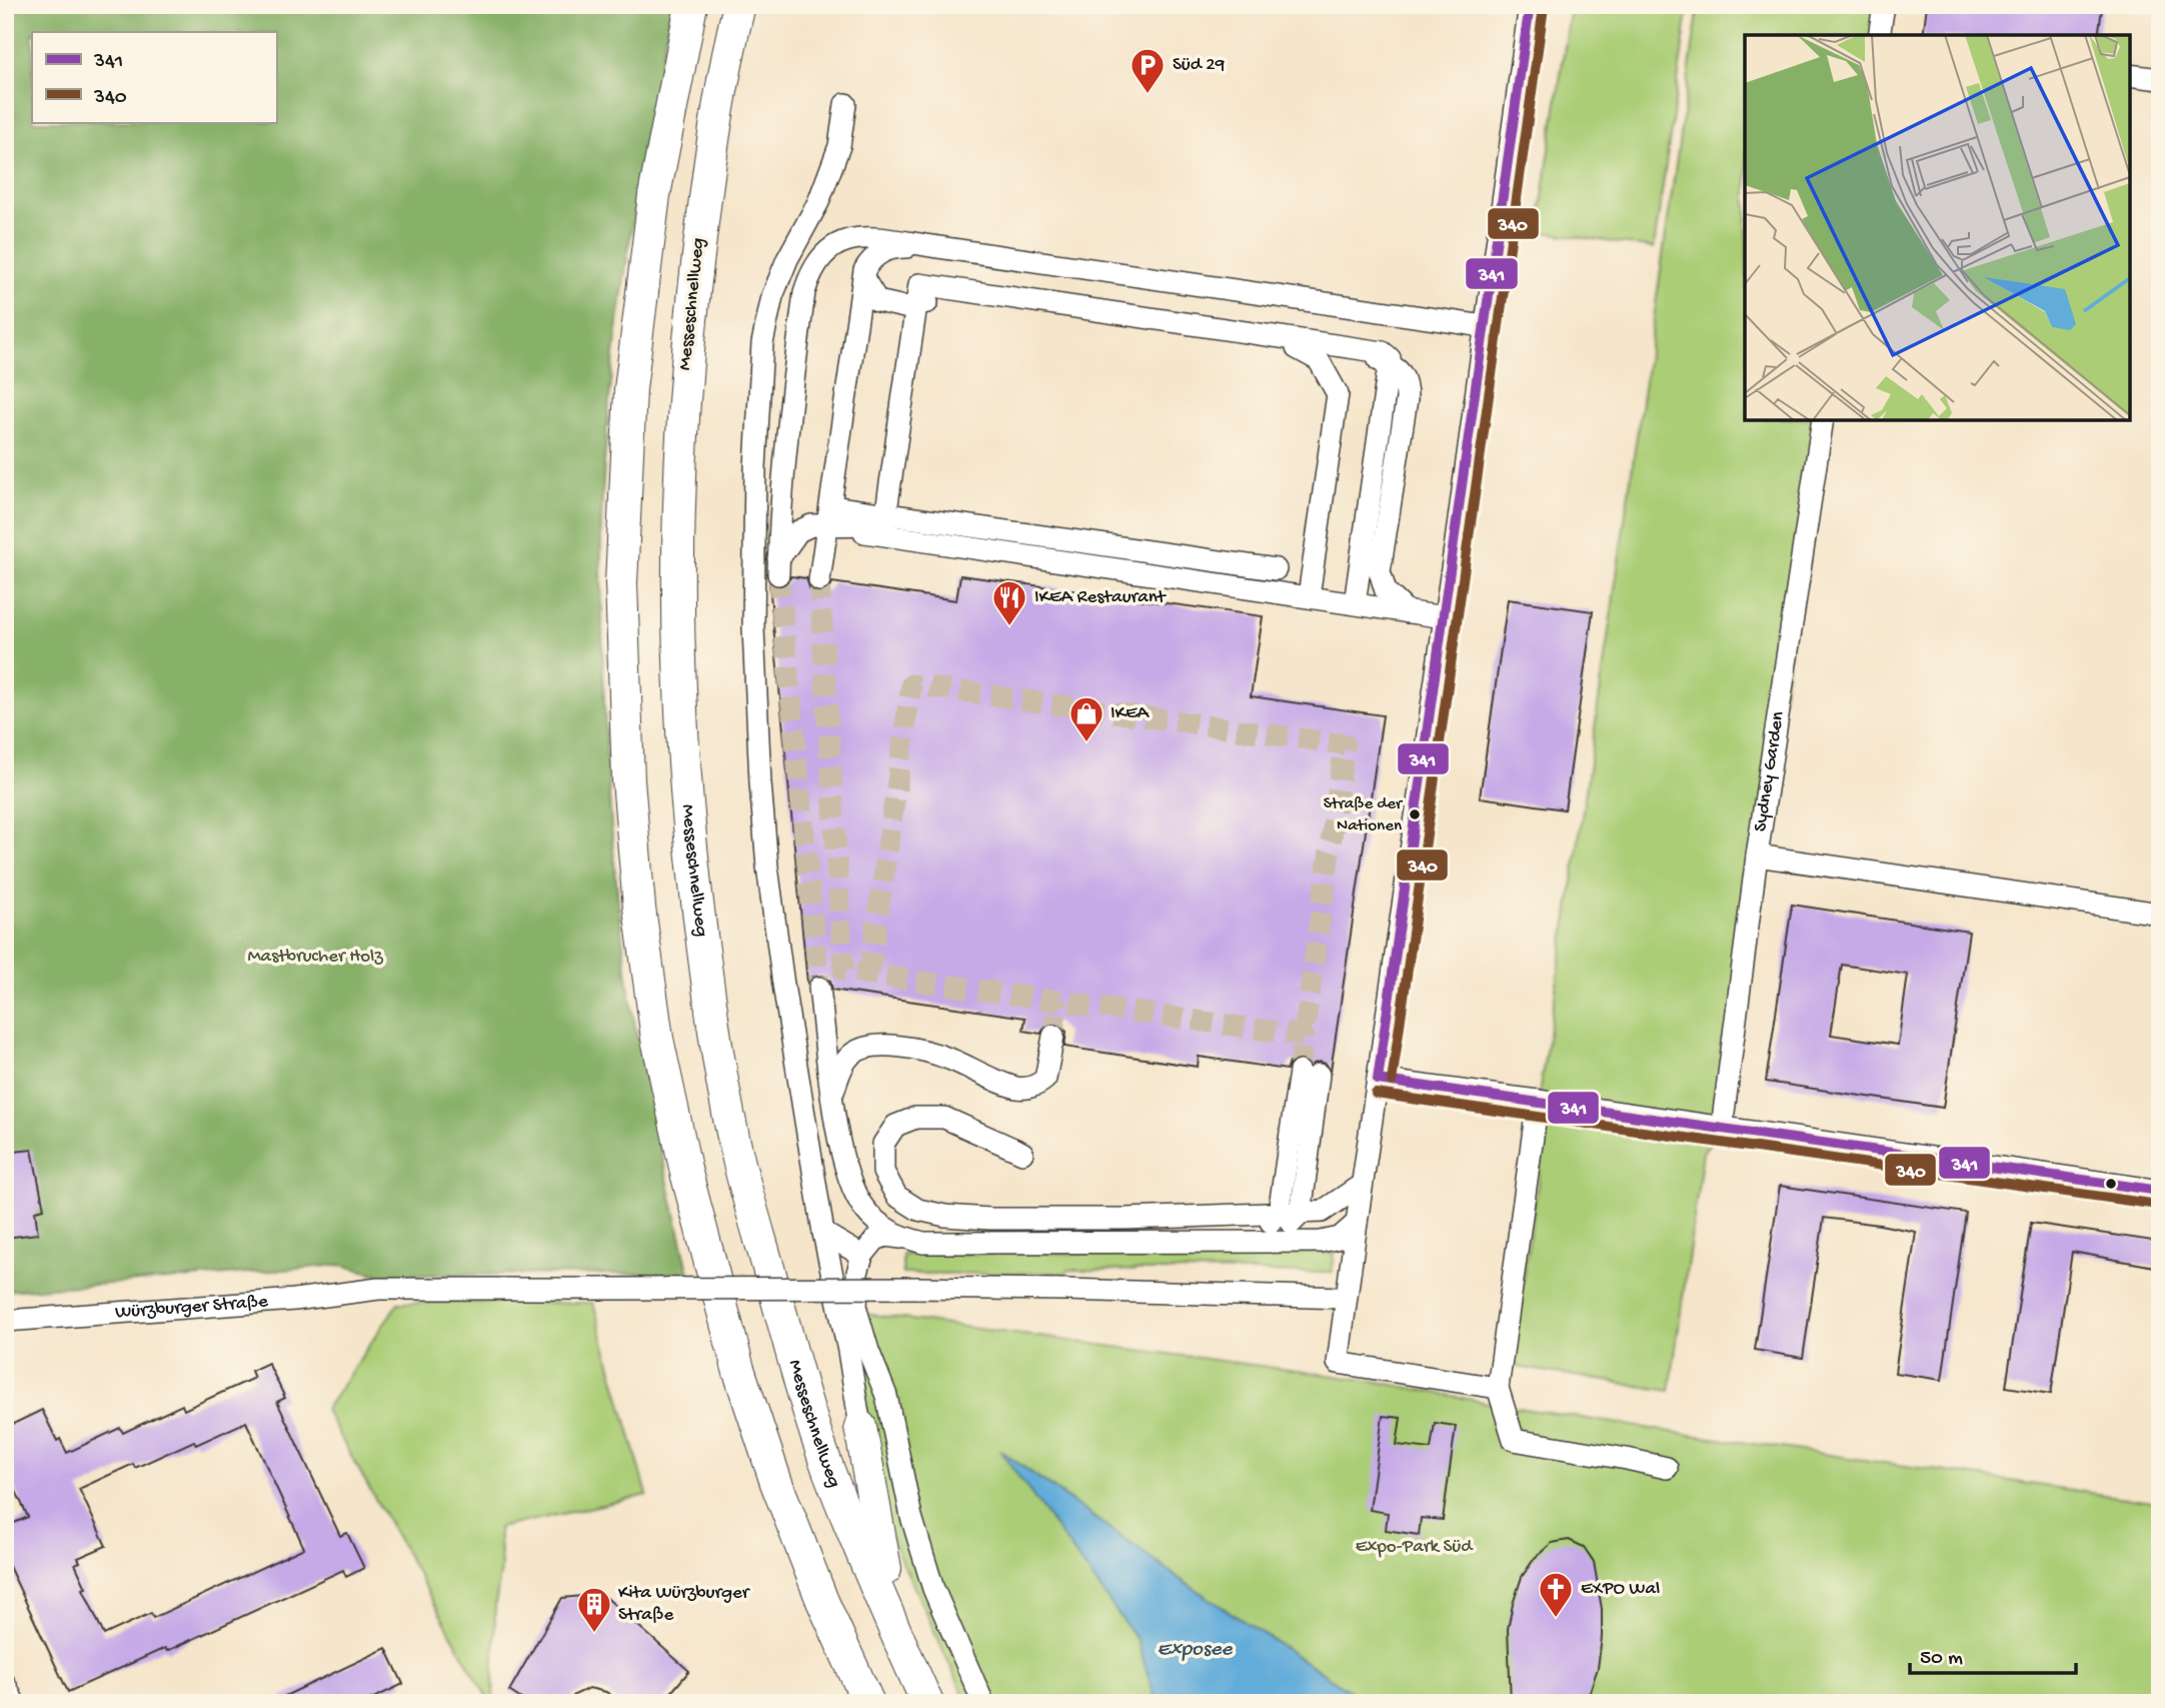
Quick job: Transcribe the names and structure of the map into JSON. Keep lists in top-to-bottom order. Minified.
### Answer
{"streets":{"highway":["Messeschnellweg"],"street":["Sydney Garden","Würzburger Straße"]},"water":["Exposee"],"parks":["Mastbrucher Holz","Expo-Park Süd"],"places":{"parking":["Süd 29"],"restaurant":["IKEA Restaurant"],"shop":["IKEA"],"other":["Straße der Nationen"],"church":["EXPO Wal"],"building":["Kita Würzburger Straße"]},"lines":["transit line 341","transit line 340"],"legend":["341","340"],"scale_bar":"50 m"}
